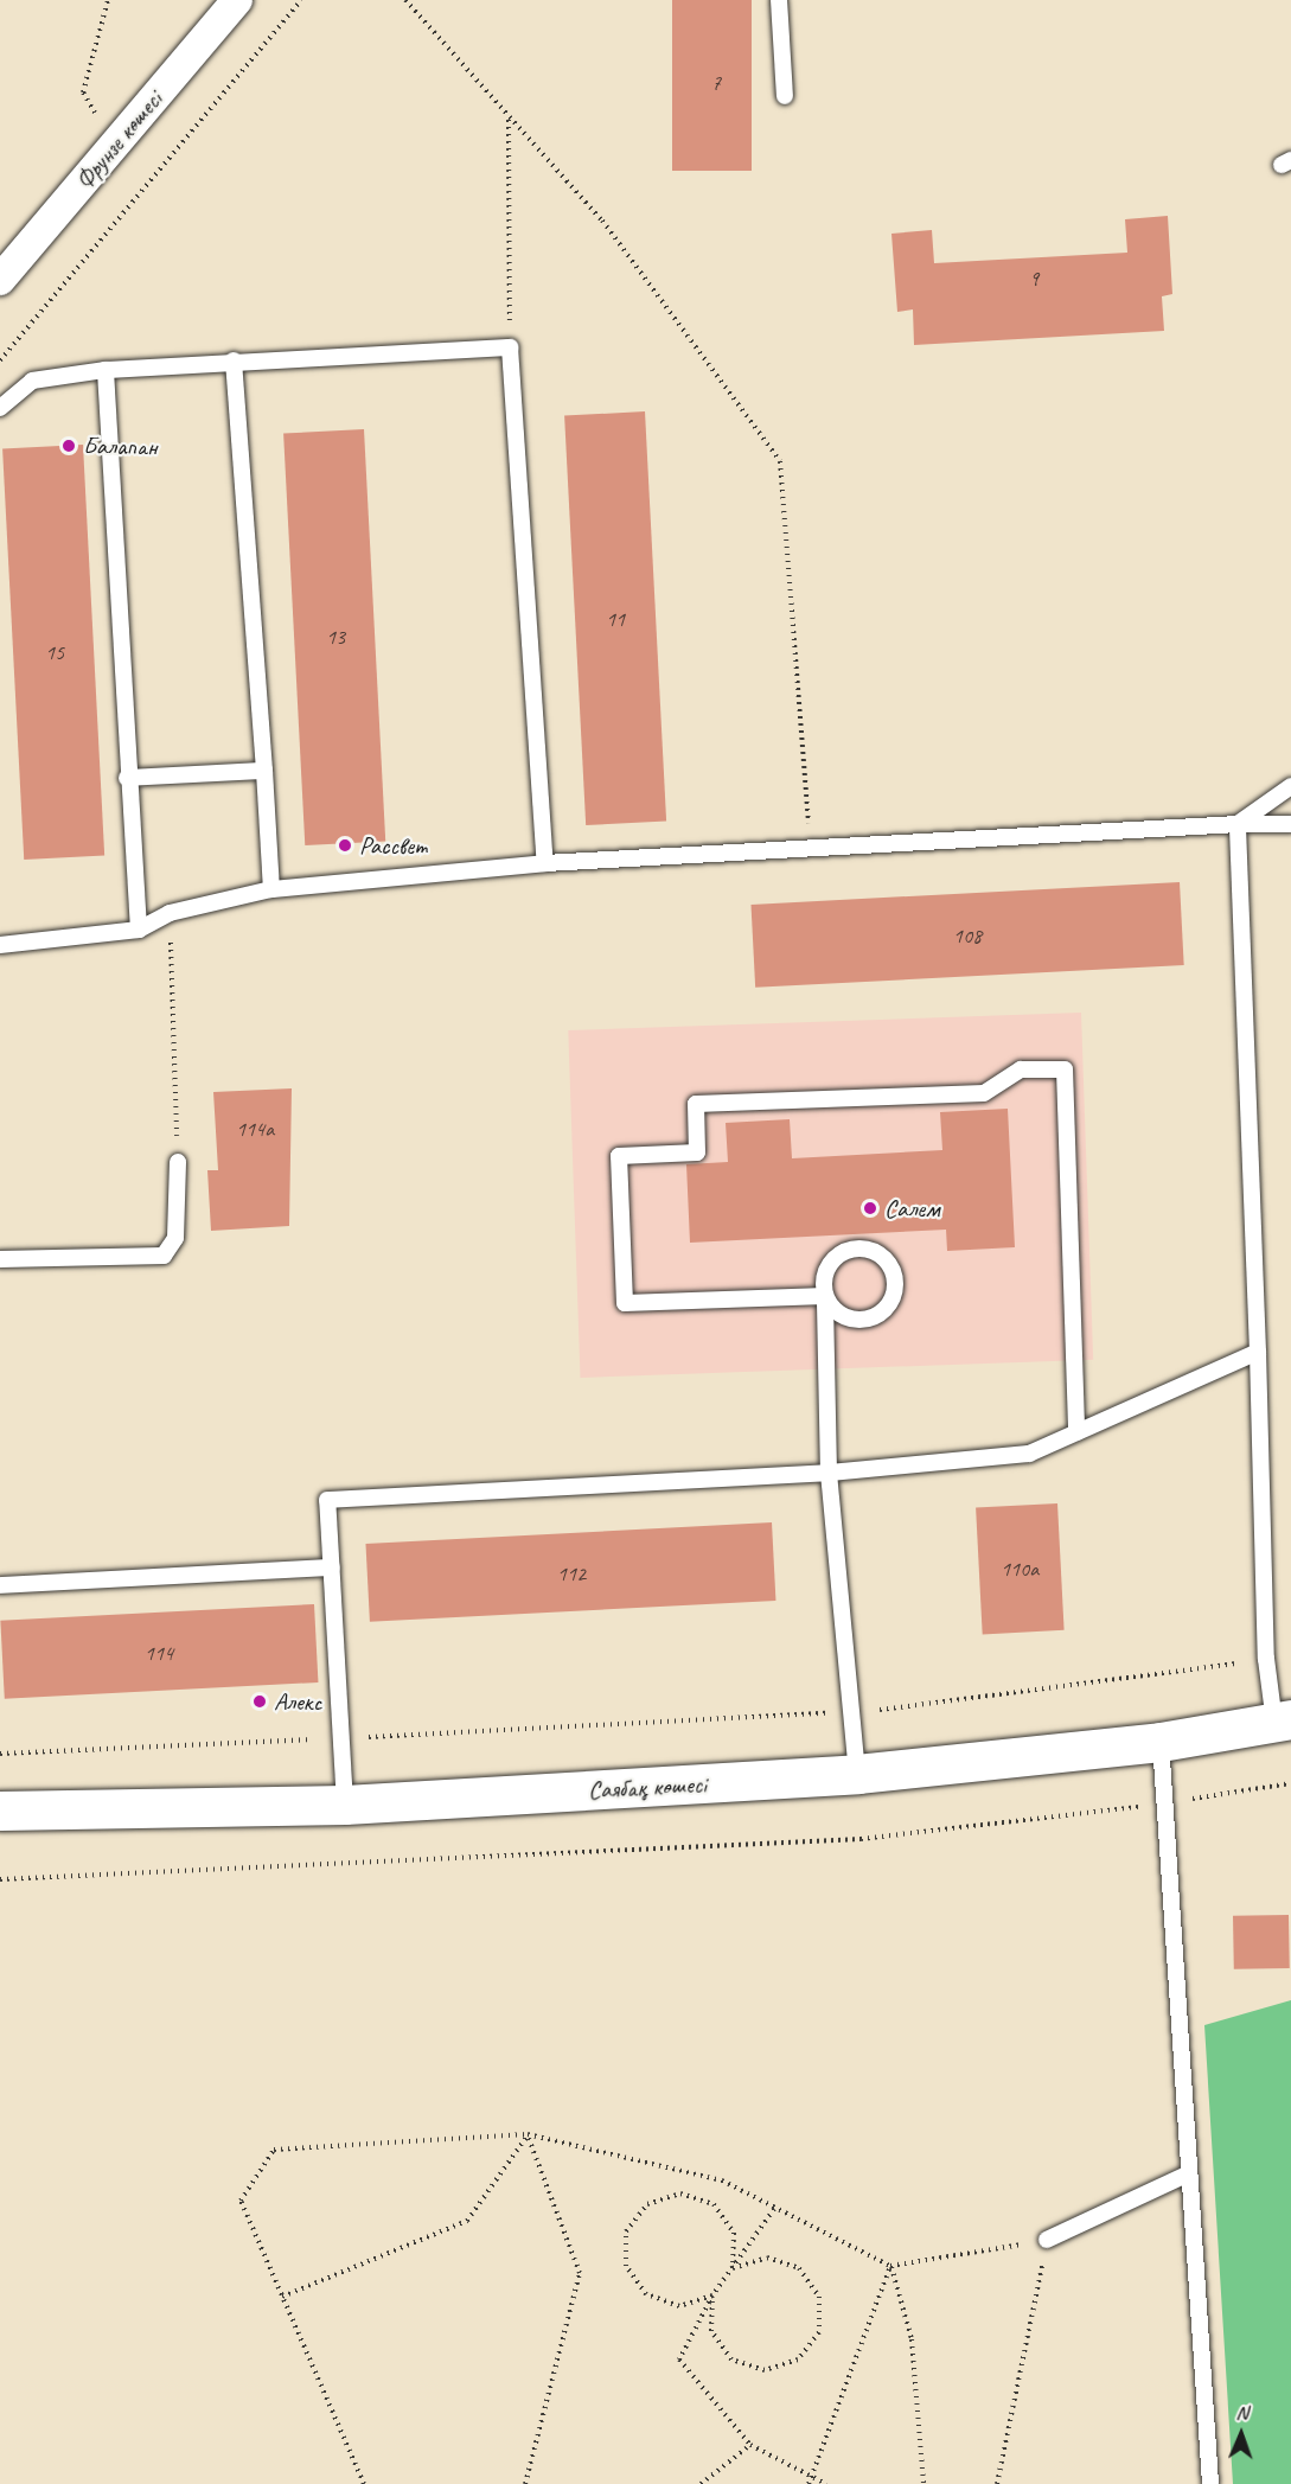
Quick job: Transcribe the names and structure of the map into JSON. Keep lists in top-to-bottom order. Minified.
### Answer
{"streets":{"street":["Фрунзе көшесі","Саябақ көшесі"]},"places":["Балапан","Рассвет","Салем","Алекс"],"house_numbers":["7","9","11","13","15","108","114а","110а","112","114"],"north":"top"}
